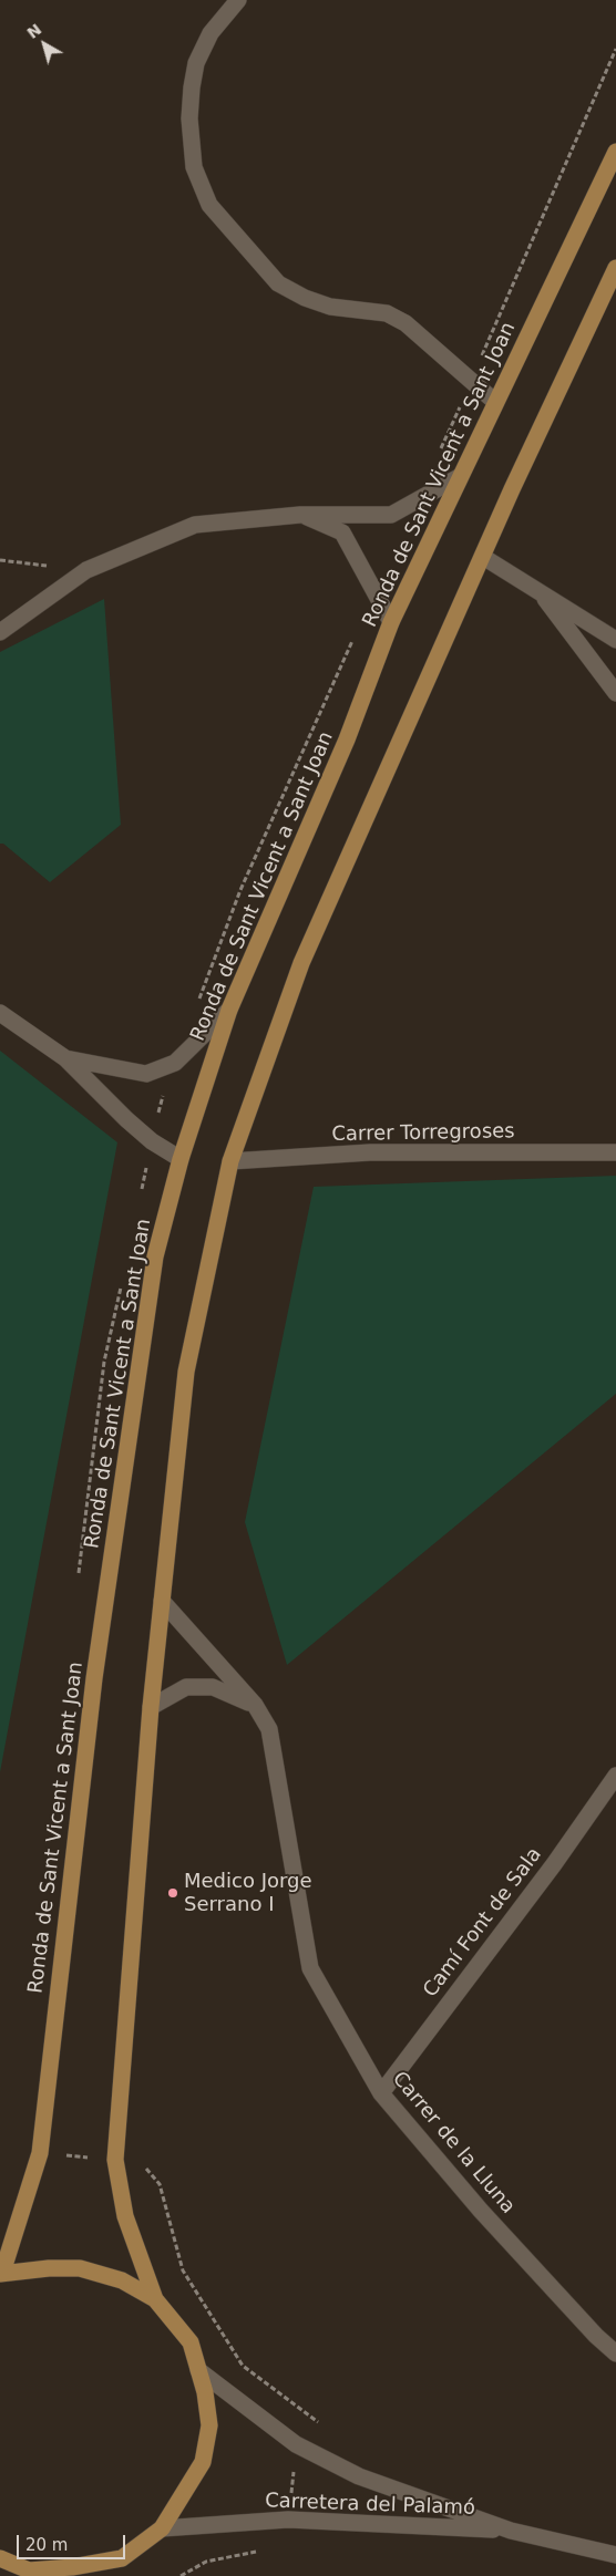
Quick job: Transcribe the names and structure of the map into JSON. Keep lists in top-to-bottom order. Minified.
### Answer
{"streets":{"main road":["Ronda de Sant Vicent a Sant Joan"],"street":["Carrer Torregroses","Camí Font de Sala","Carrer de la Lluna","Carretera del Palamó"]},"crossings":[["Camí Font de Sala","Carrer de la Lluna"]],"places":["Medico Jorge Serrano I"],"scale_bar":"20 m","north":"top left"}
